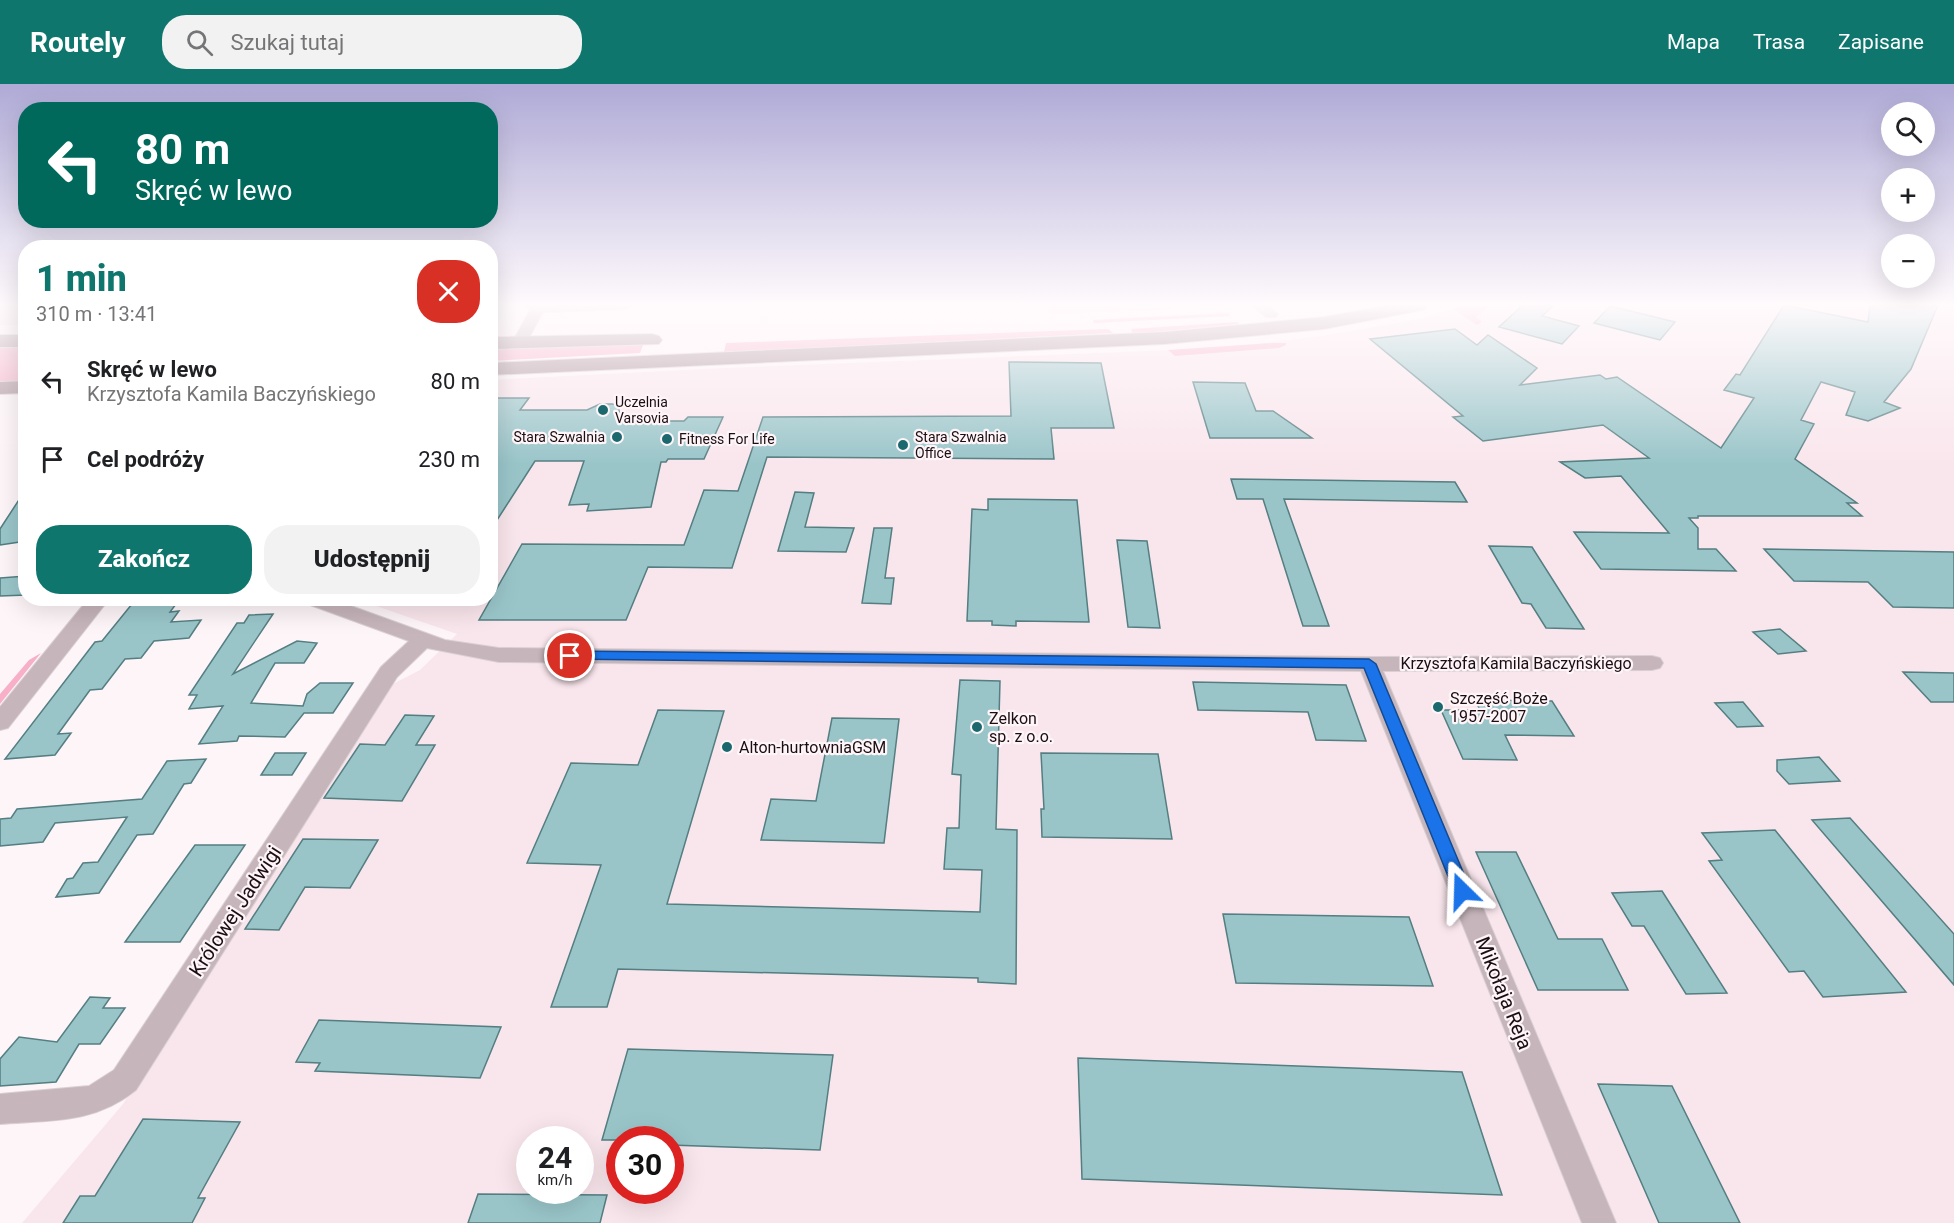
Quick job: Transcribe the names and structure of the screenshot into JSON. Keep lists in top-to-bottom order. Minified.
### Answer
{"streets":{"street":["Krzysztofa Kamila Baczyńskiego","Królowej Jadwigi","Mikołaja Reja"]},"crossings":[["Krzysztofa Kamila Baczyńskiego","Królowej Jadwigi"],["Krzysztofa Kamila Baczyńskiego","Mikołaja Reja"]],"places":["Uczelnia Varsovia","Stara Szwalnia","Fitness For Life","Stara Szwalnia Office","Szczęść Boże 1957-2007","Zelkon sp. z o.o.","Alton-hurtowniaGSM"],"page":{"header":"Routely","search":"Szukaj tutaj","nav":["Mapa","Trasa","Zapisane"],"map_buttons":["+","−"],"turn":["80 m","Skręć w lewo"],"heading":["1 min","310 m · 13:41"],"list":[{"name":"Skręć w lewo","note":"Krzysztofa Kamila Baczyńskiego","value":"80 m"},{"name":"Cel podróży","value":"230 m"}],"buttons":["Zakończ","Udostępnij"],"speed":"24 km/h","limit":"30"}}
